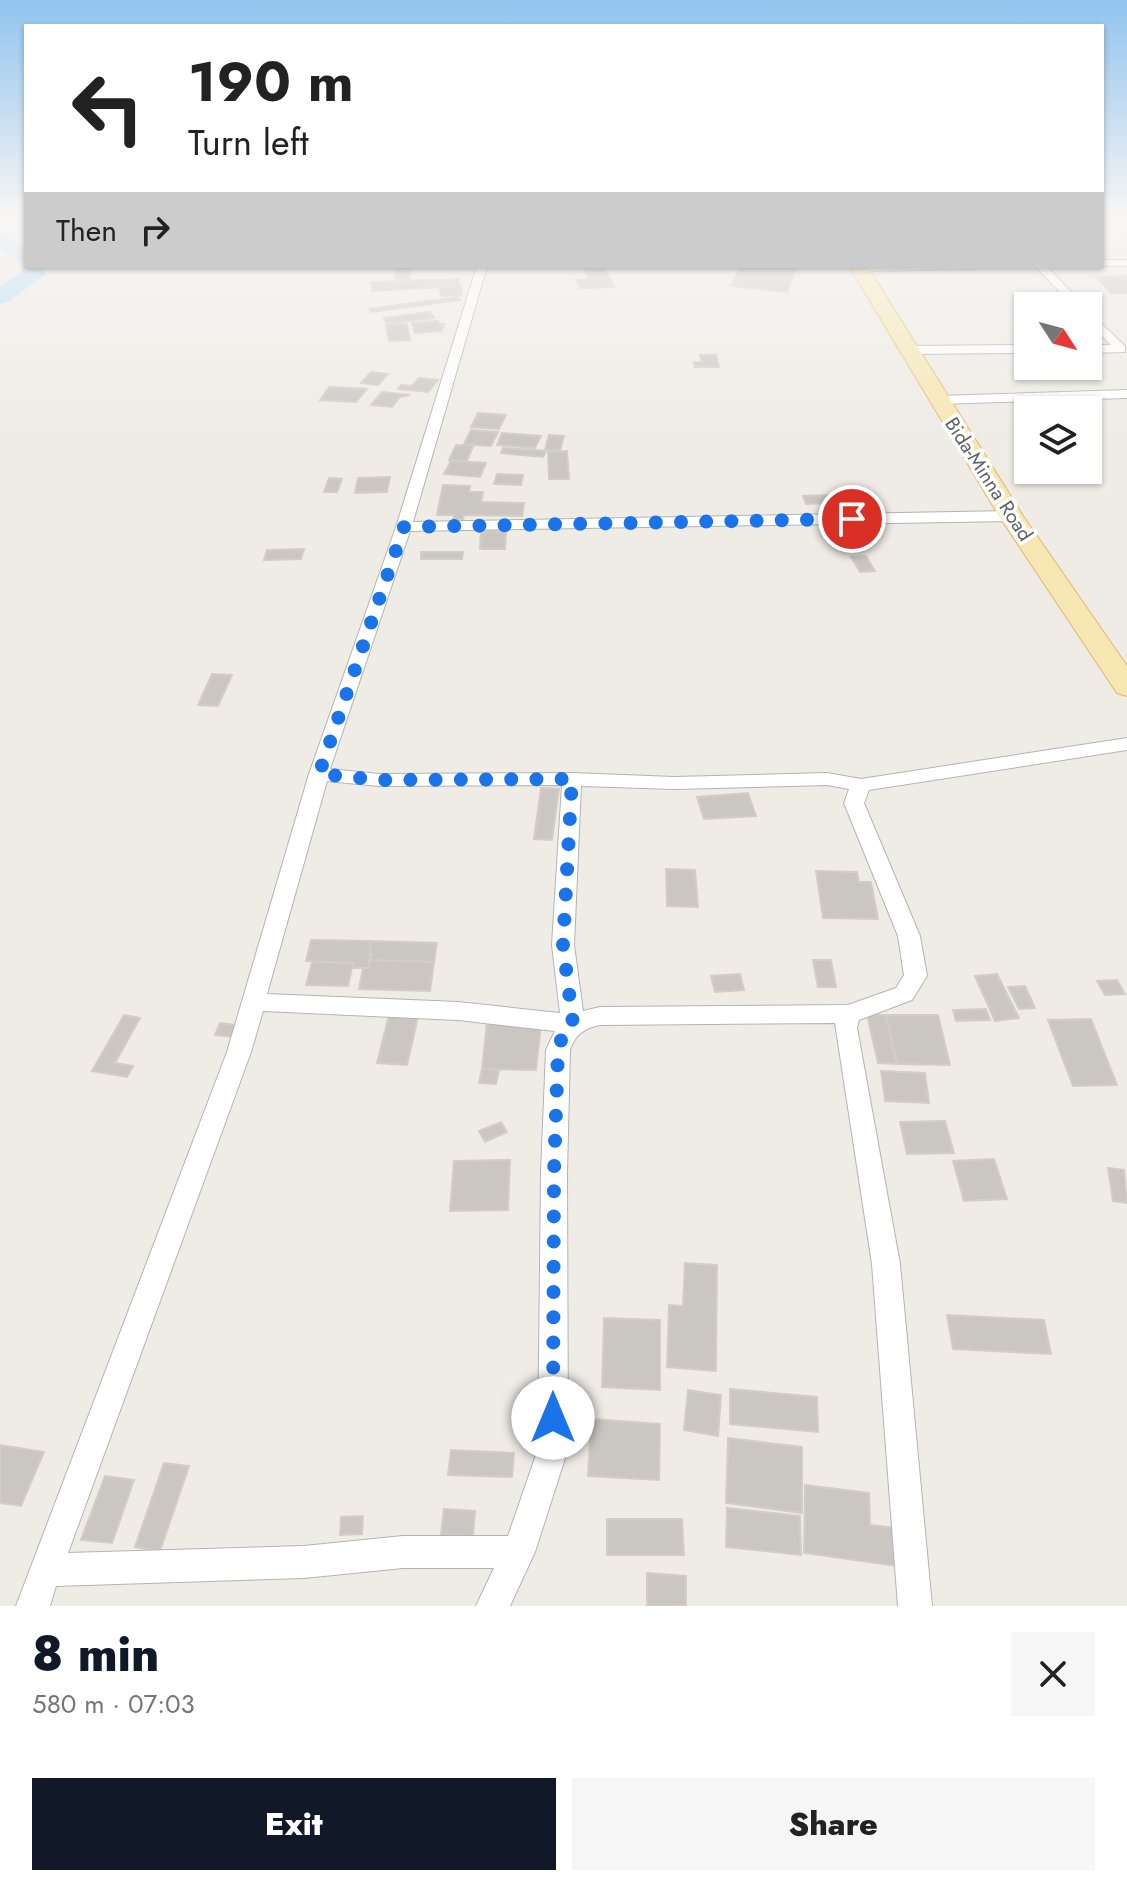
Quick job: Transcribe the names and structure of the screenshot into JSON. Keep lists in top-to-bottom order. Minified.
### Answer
{"streets":{"main road":["Bida-Minna Road"]},"north":"bottom right","page":{"turn":["190 m","Turn left"],"then":"Then","heading":["8 min","580 m · 07:03"],"buttons":["Exit","Share"]}}
